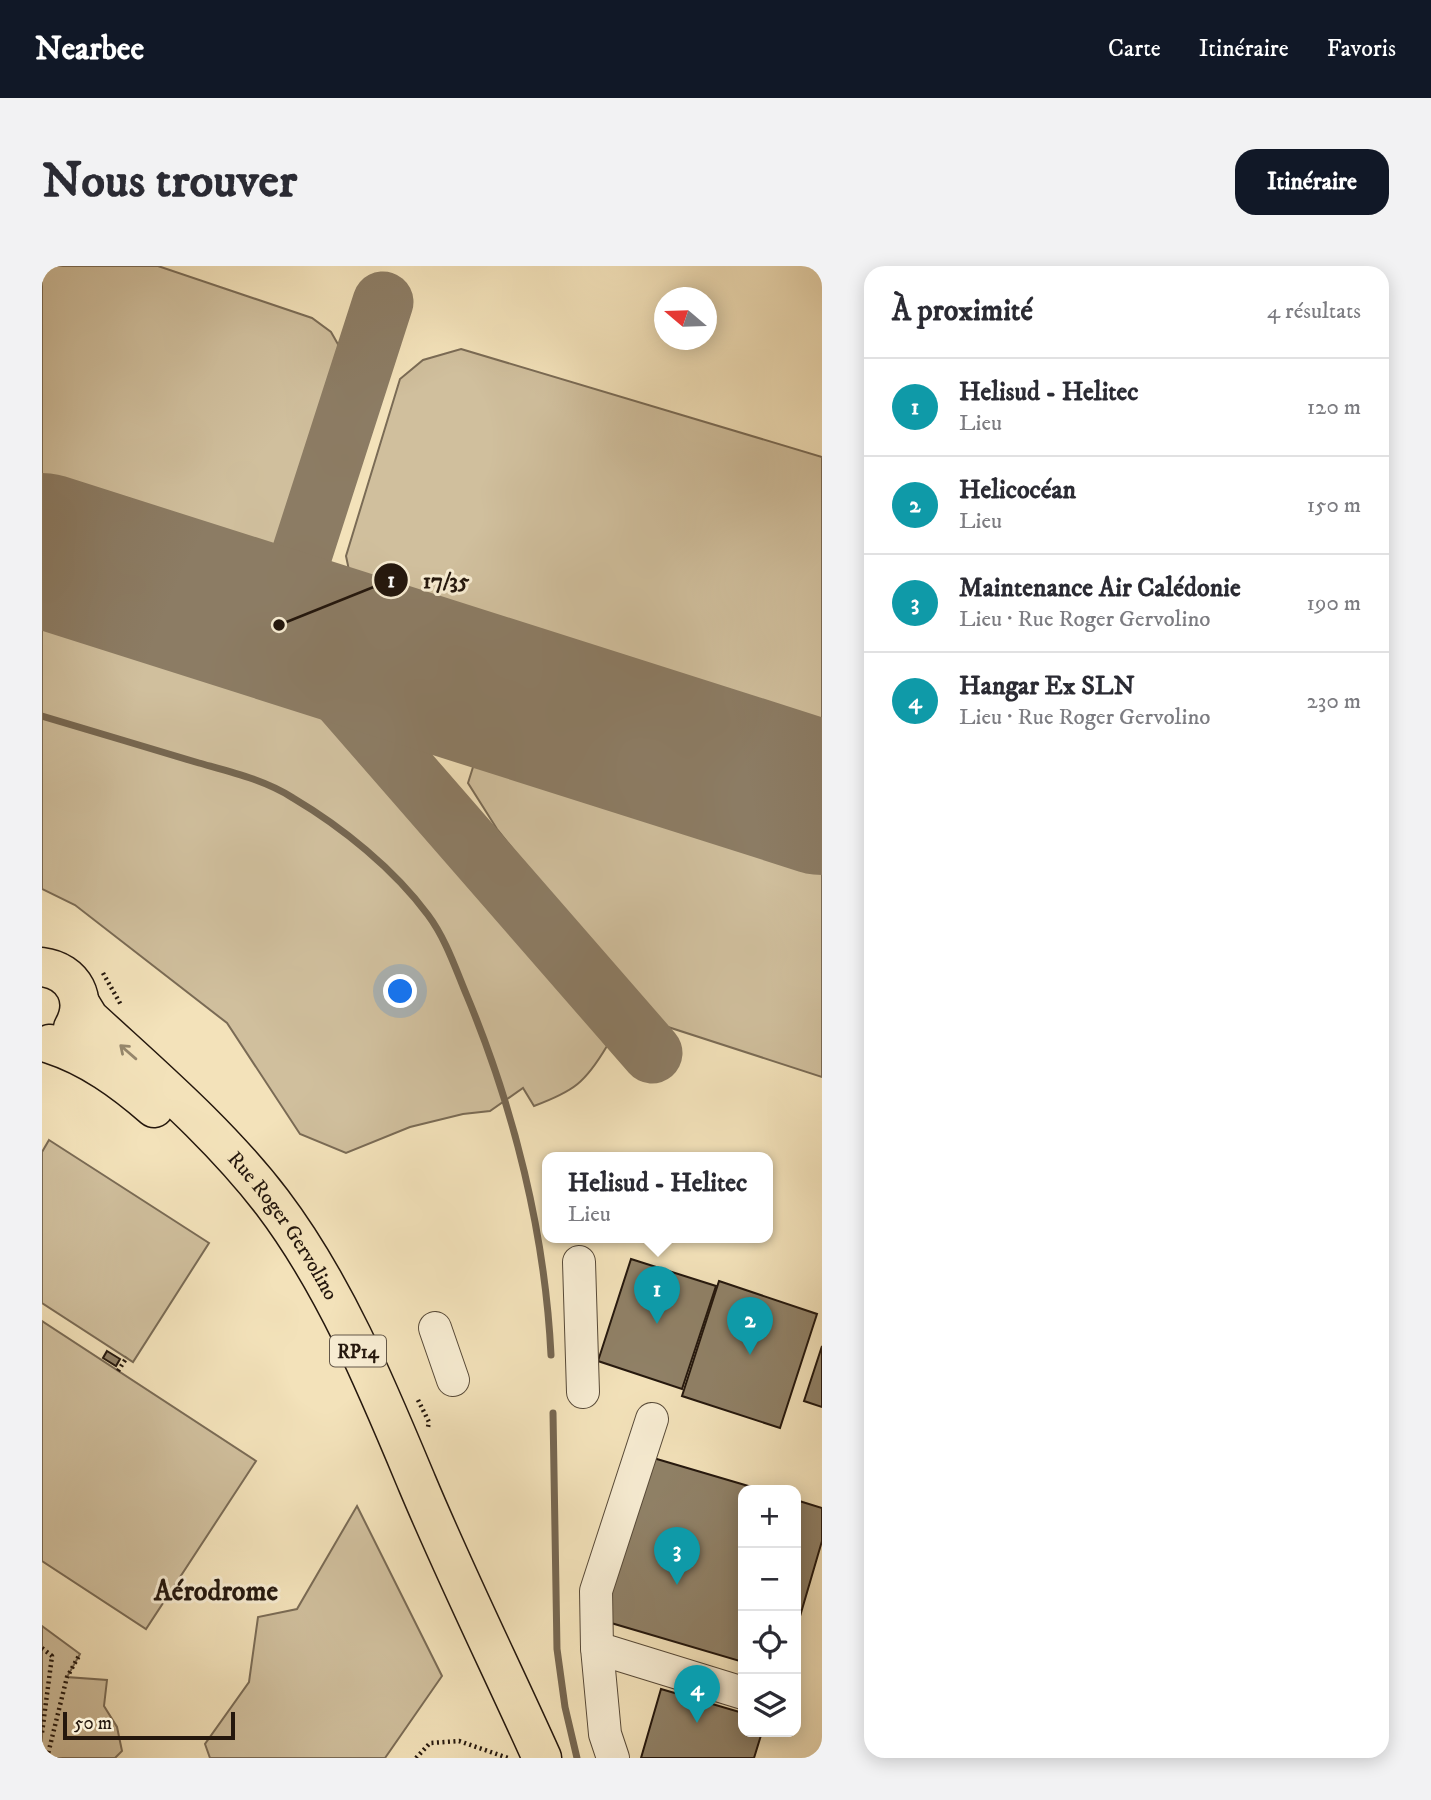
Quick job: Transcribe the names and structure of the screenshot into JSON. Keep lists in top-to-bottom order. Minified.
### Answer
{"streets":{"main road":["Rue Roger Gervolino","RP14"]},"districts":["Aérodrome"],"places":["17/35"],"scale_bar":"50 m","north":"left","page":{"header":"Nearbee","nav":["Carte","Itinéraire","Favoris"],"buttons":"Itinéraire","title":"Nous trouver","heading":["À proximité","4 résultats"],"list":[{"mark":"1","name":"Helisud - Helitec","note":"Lieu","value":"120 m"},{"mark":"2","name":"Helicocéan","note":"Lieu","value":"150 m"},{"mark":"3","name":"Maintenance Air Calédonie","note":"Lieu · Rue Roger Gervolino","value":"190 m"},{"mark":"4","name":"Hangar Ex SLN","note":"Lieu · Rue Roger Gervolino","value":"230 m"}],"popup":["Helisud - Helitec","Lieu"],"pins":["1","2","3","4"],"map_buttons":["+","−"],"scale":"50 m"}}
